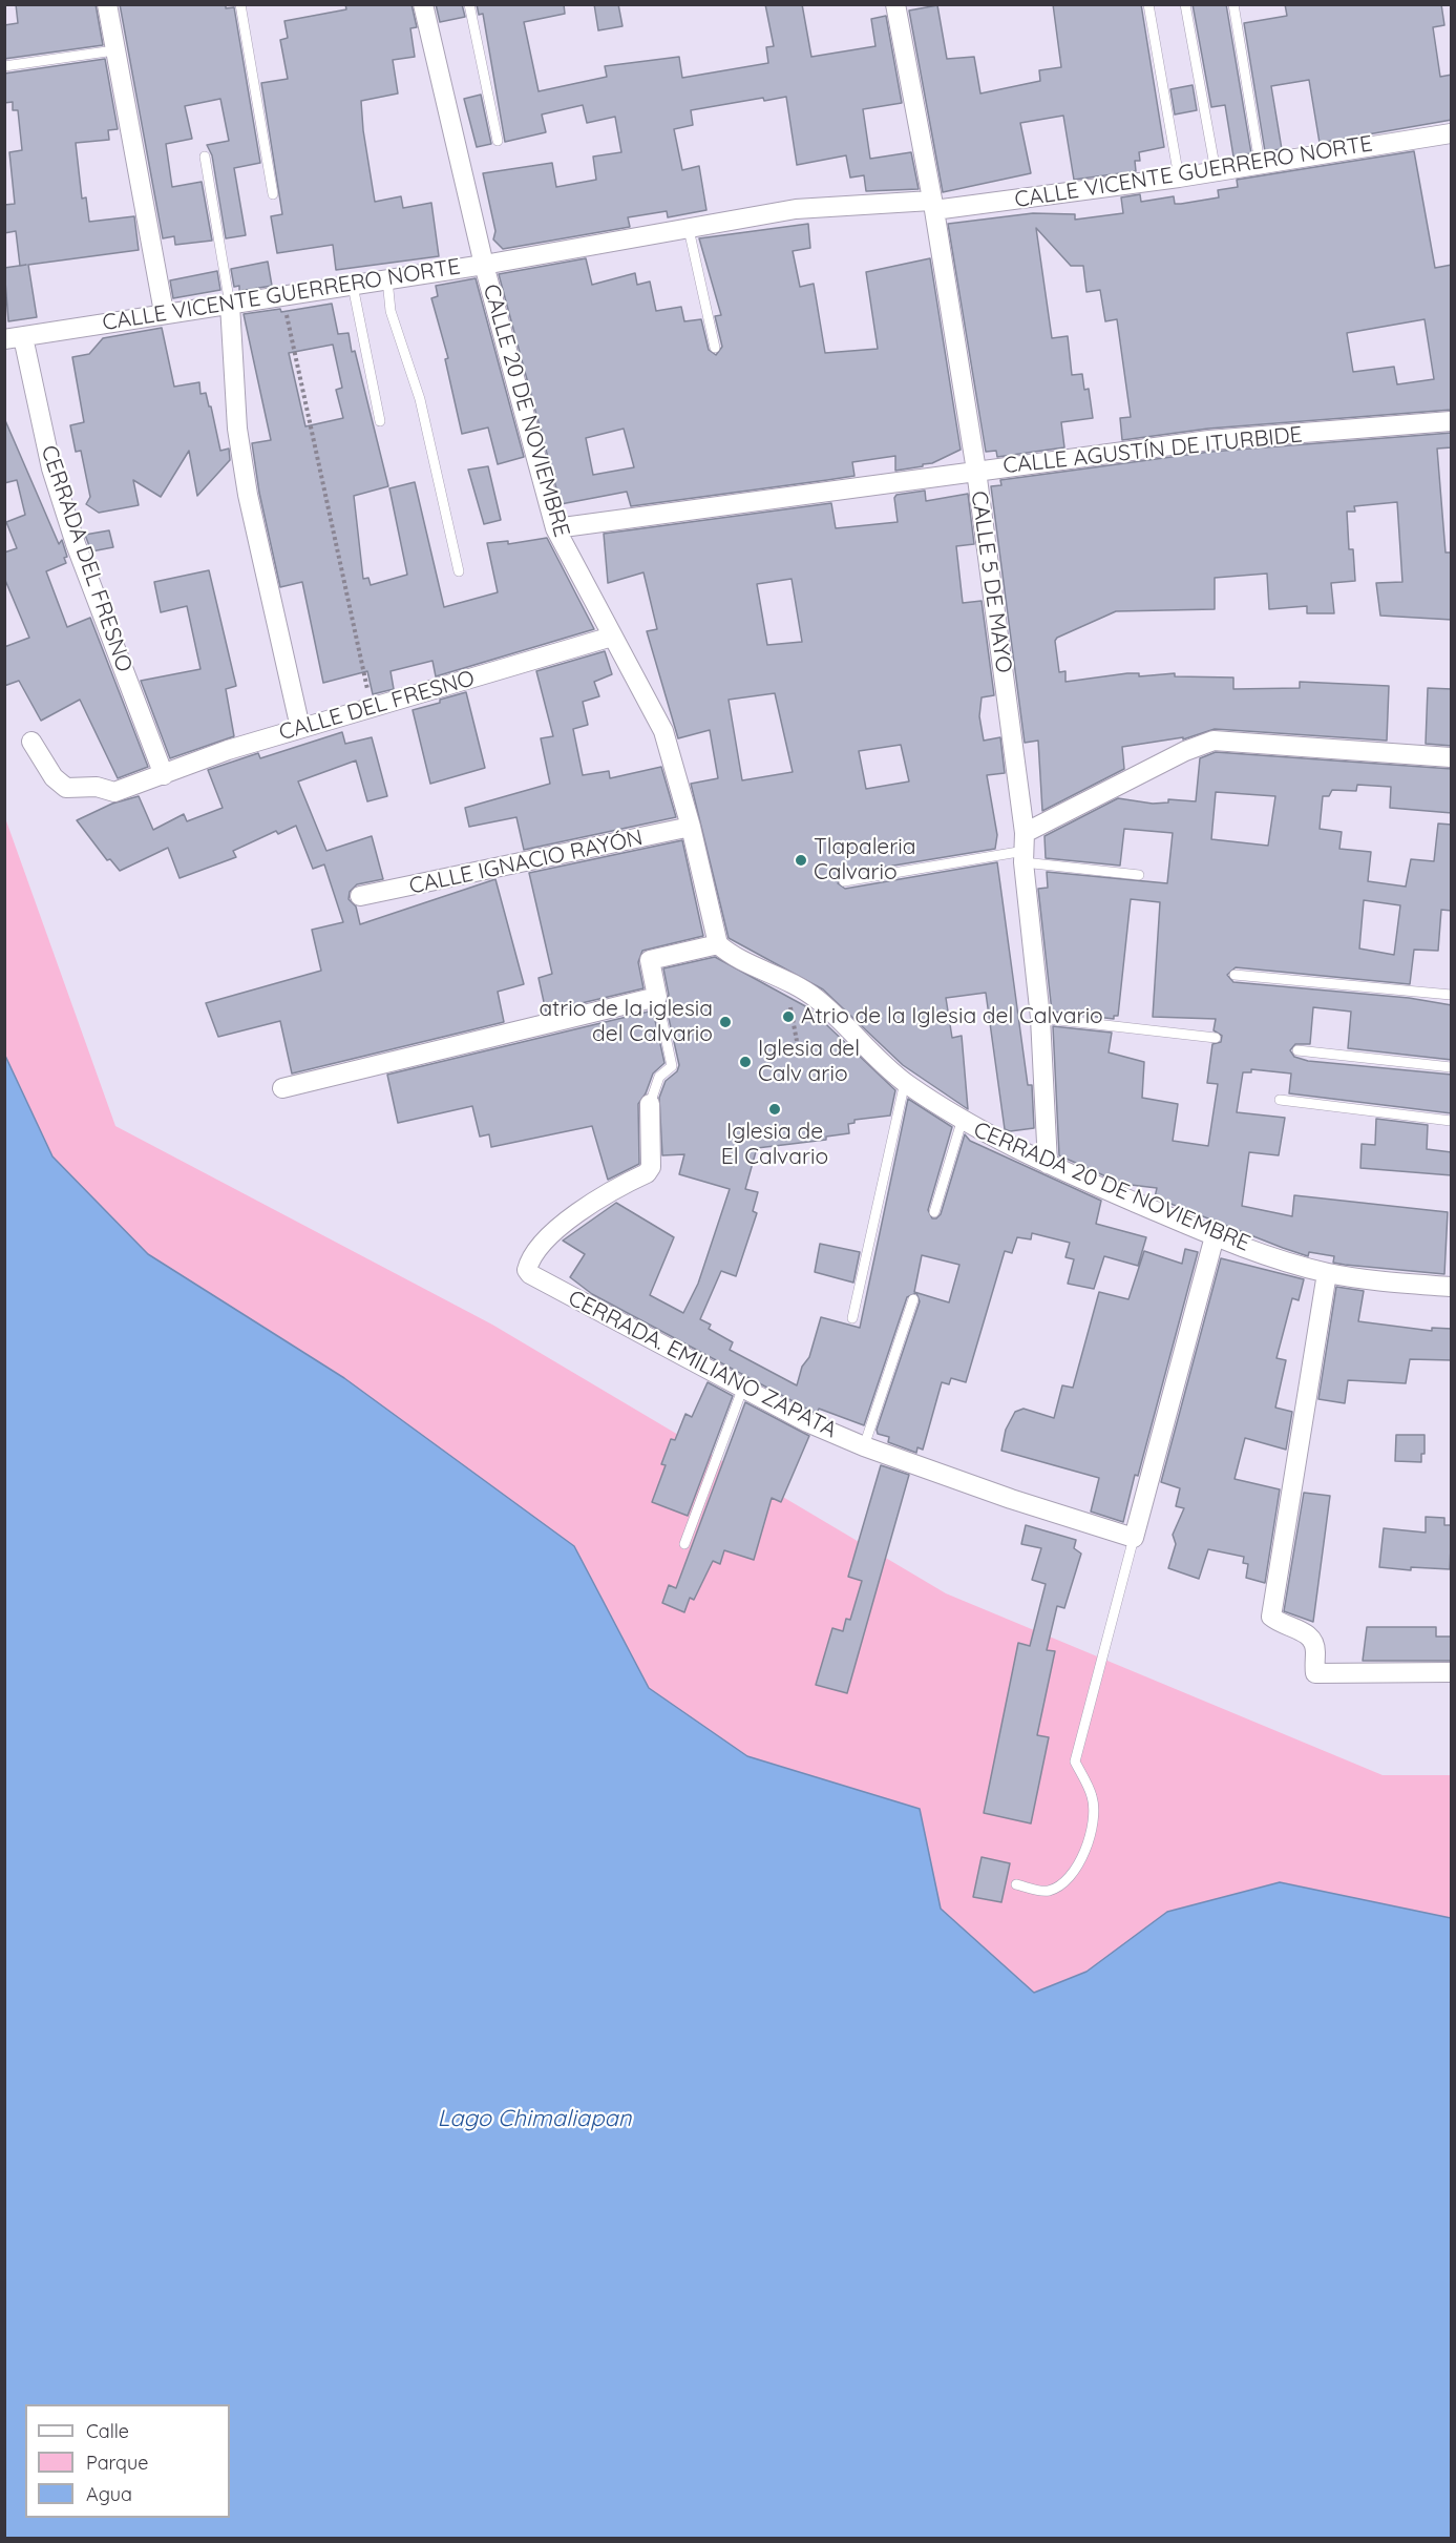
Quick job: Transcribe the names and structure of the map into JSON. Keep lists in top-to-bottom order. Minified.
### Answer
{"streets":{"street":["CALLE VICENTE GUERRERO NORTE","CALLE 20 DE NOVIEMBRE","CALLE AGUSTÍN DE ITURBIDE","CERRADA DEL FRESNO","CALLE 5 DE MAYO","CALLE DEL FRESNO","CALLE IGNACIO RAYÓN","CERRADA 20 DE NOVIEMBRE","CERRADA. EMILIANO ZAPATA"]},"crossings":[["CALLE VICENTE GUERRERO NORTE","CALLE 20 DE NOVIEMBRE"],["CALLE VICENTE GUERRERO NORTE","CERRADA DEL FRESNO"],["CALLE VICENTE GUERRERO NORTE","CALLE 5 DE MAYO"],["CALLE 20 DE NOVIEMBRE","CALLE AGUSTÍN DE ITURBIDE"],["CALLE 20 DE NOVIEMBRE","CALLE DEL FRESNO"],["CALLE 20 DE NOVIEMBRE","CALLE IGNACIO RAYÓN"],["CALLE 20 DE NOVIEMBRE","CERRADA 20 DE NOVIEMBRE"],["CALLE AGUSTÍN DE ITURBIDE","CALLE 5 DE MAYO"],["CERRADA DEL FRESNO","CALLE DEL FRESNO"],["CALLE 5 DE MAYO","CERRADA 20 DE NOVIEMBRE"]],"water":["Lago Chimaliapan"],"places":["Tlapaleria Calvario","Atrio de la Iglesia del Calvario","atrio de la iglesia del Calvario","Iglesia del Calv ario","Iglesia de El Calvario"],"legend":["Calle","Parque","Agua"]}
